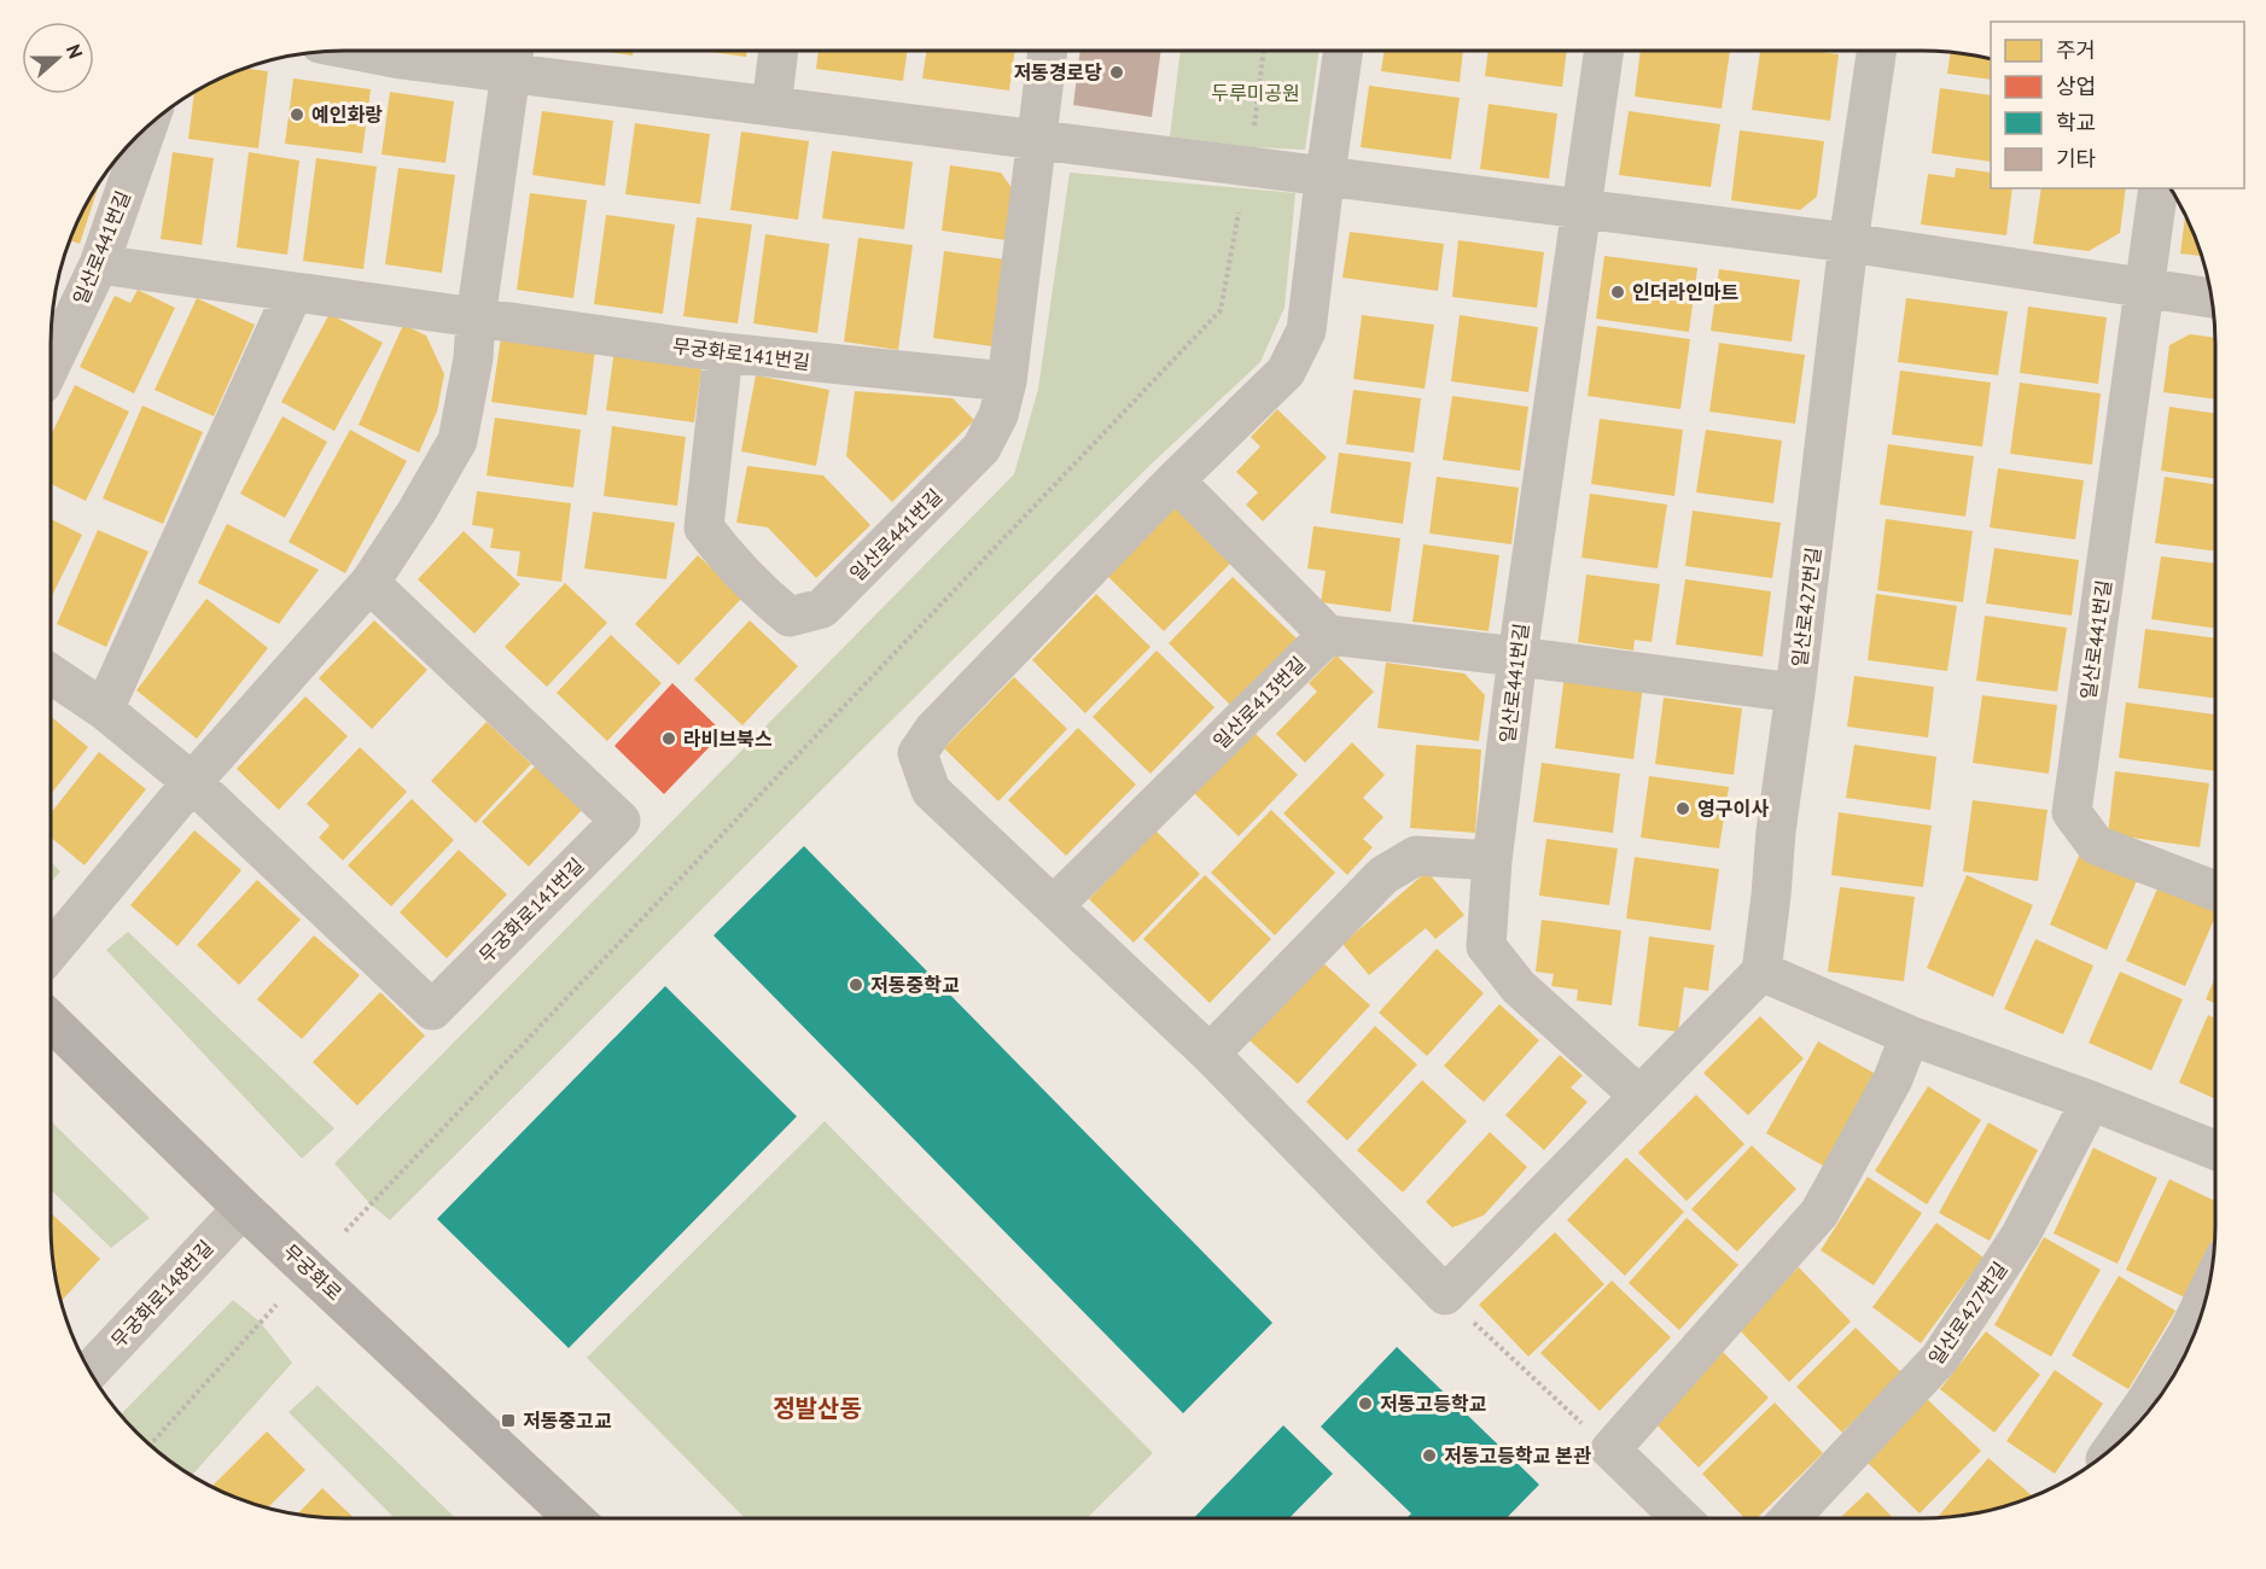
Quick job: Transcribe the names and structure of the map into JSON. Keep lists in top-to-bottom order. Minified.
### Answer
{"streets":{"main road":["무궁화로"],"street":["일산로441번길","무궁화로141번길","일산로427번길","일산로413번길","무궁화로148번길"]},"crossings":[["일산로441번길","무궁화로141번길"],["무궁화로","무궁화로148번길"]],"districts":["정발산동"],"parks":["두루미공원"],"places":{"other":["저동경로당","예인화랑","인더라인마트","라비브북스","영구이사","저동중학교","저동고등학교","저동고등학교 본관"],"transit":["저동중고교"]},"legend":["주거","상업","학교","기타"],"north":"right"}
